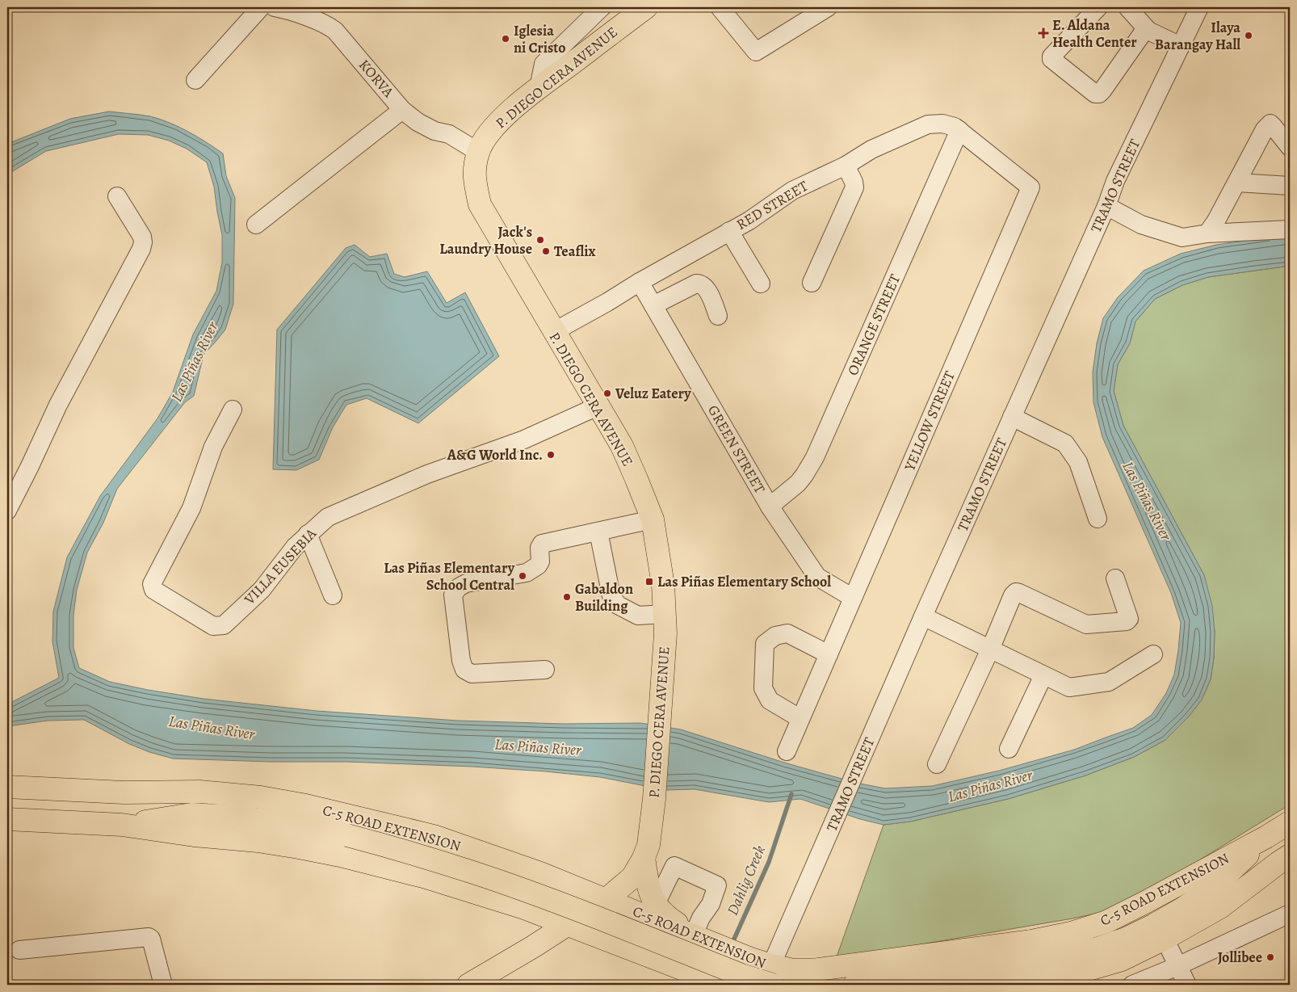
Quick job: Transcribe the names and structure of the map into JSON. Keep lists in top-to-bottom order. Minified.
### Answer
{"streets":{"main road":["P. DIEGO CERA AVENUE","C-5 ROAD EXTENSION"],"street":["KORVA","TRAMO STREET","RED STREET","ORANGE STREET","YELLOW STREET","GREEN STREET","VILLA EUSEBIA"]},"crossings":[["P. DIEGO CERA AVENUE","KORVA"],["P. DIEGO CERA AVENUE","RED STREET"],["P. DIEGO CERA AVENUE","VILLA EUSEBIA"],["P. DIEGO CERA AVENUE","C-5 ROAD EXTENSION"],["TRAMO STREET","C-5 ROAD EXTENSION"],["RED STREET","ORANGE STREET"],["RED STREET","YELLOW STREET"],["RED STREET","GREEN STREET"],["ORANGE STREET","GREEN STREET"],["YELLOW STREET","GREEN STREET"]],"water":["Las Piñas River","Dahlig Creek"],"places":{"health":["E. Aldana Health Center"],"other":["Ilaya Barangay Hall","Iglesia ni Cristo","Jack's Laundry House","Teaflix","Veluz Eatery","A&G World Inc.","Las Piñas Elementary School Central","Gabaldon Building","Jollibee"],"transit":["Las Piñas Elementary School"]}}
